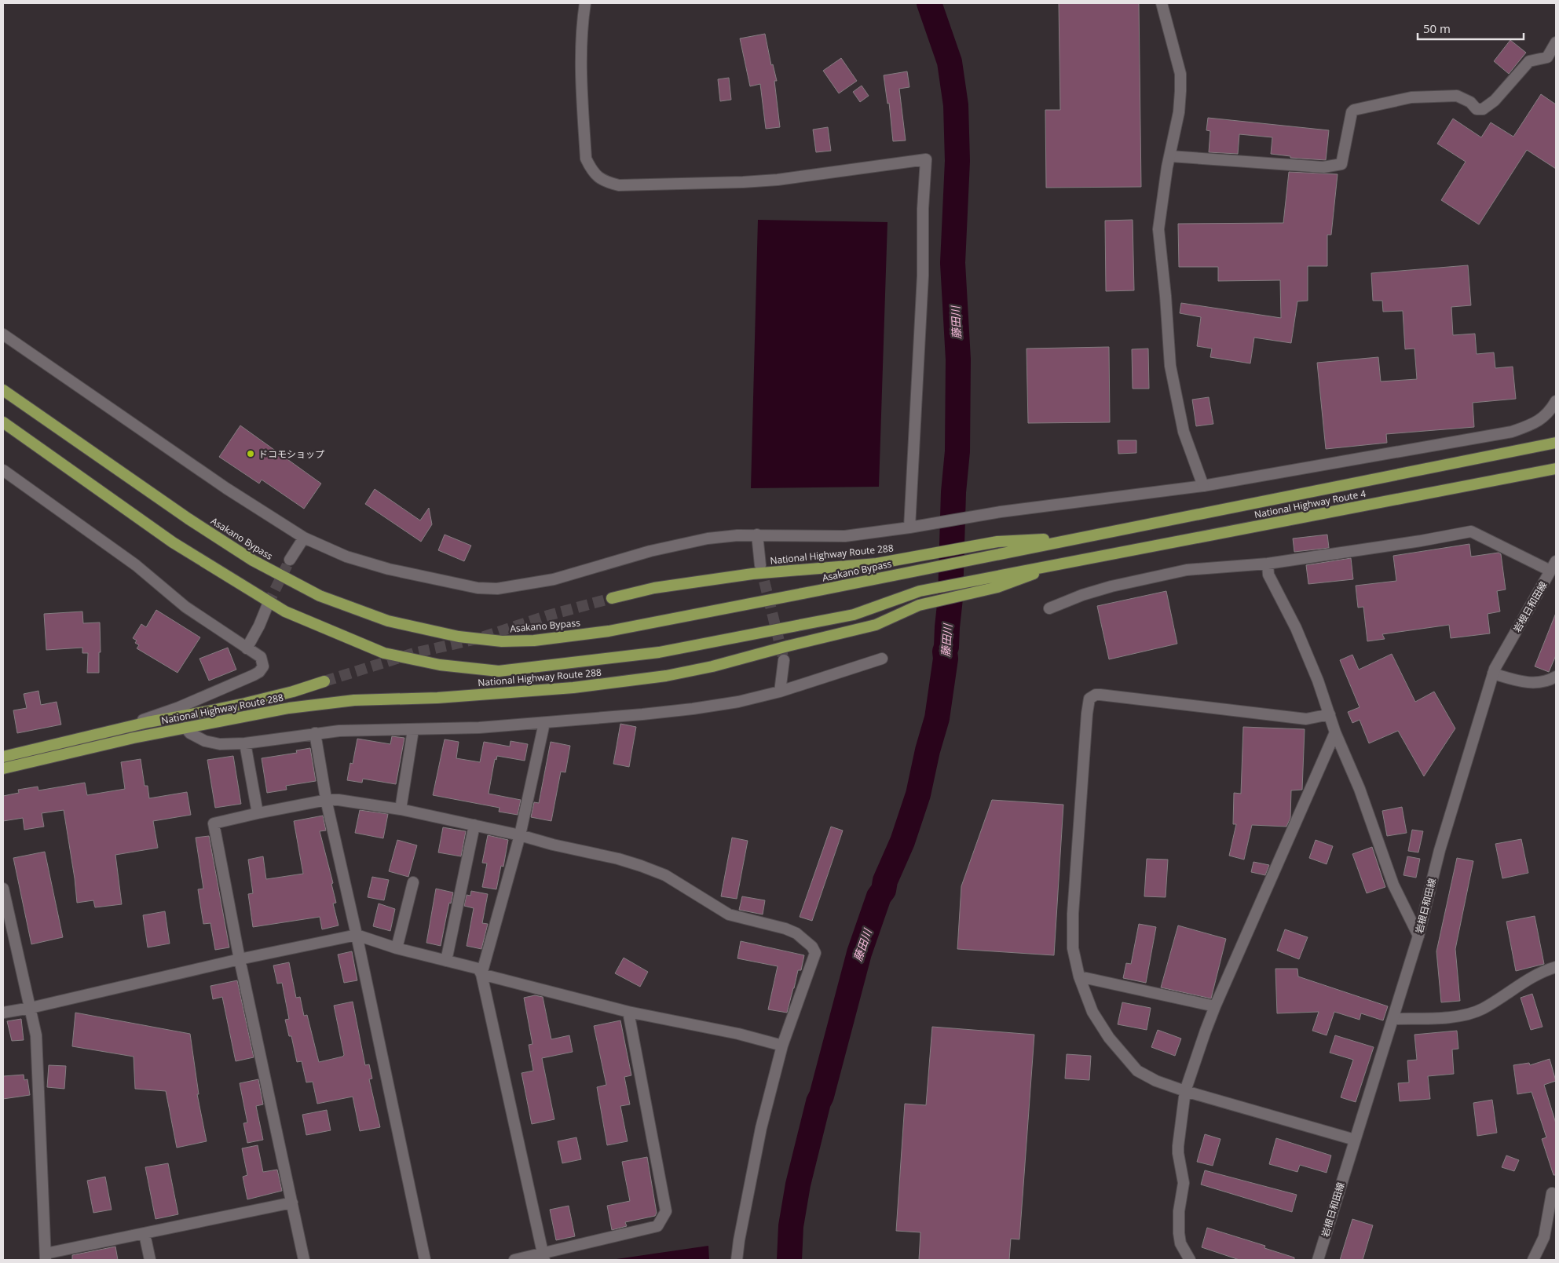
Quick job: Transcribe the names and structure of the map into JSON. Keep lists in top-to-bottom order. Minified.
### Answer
{"streets":{"highway":["National Highway Route 4","Asakano Bypass","National Highway Route 288"],"street":["岩根日和田線"]},"crossings":[["National Highway Route 4","Asakano Bypass"],["National Highway Route 4","National Highway Route 288"],["Asakano Bypass","National Highway Route 288"]],"water":["藤田川"],"places":["ドコモショップ"],"scale_bar":"50 m"}
